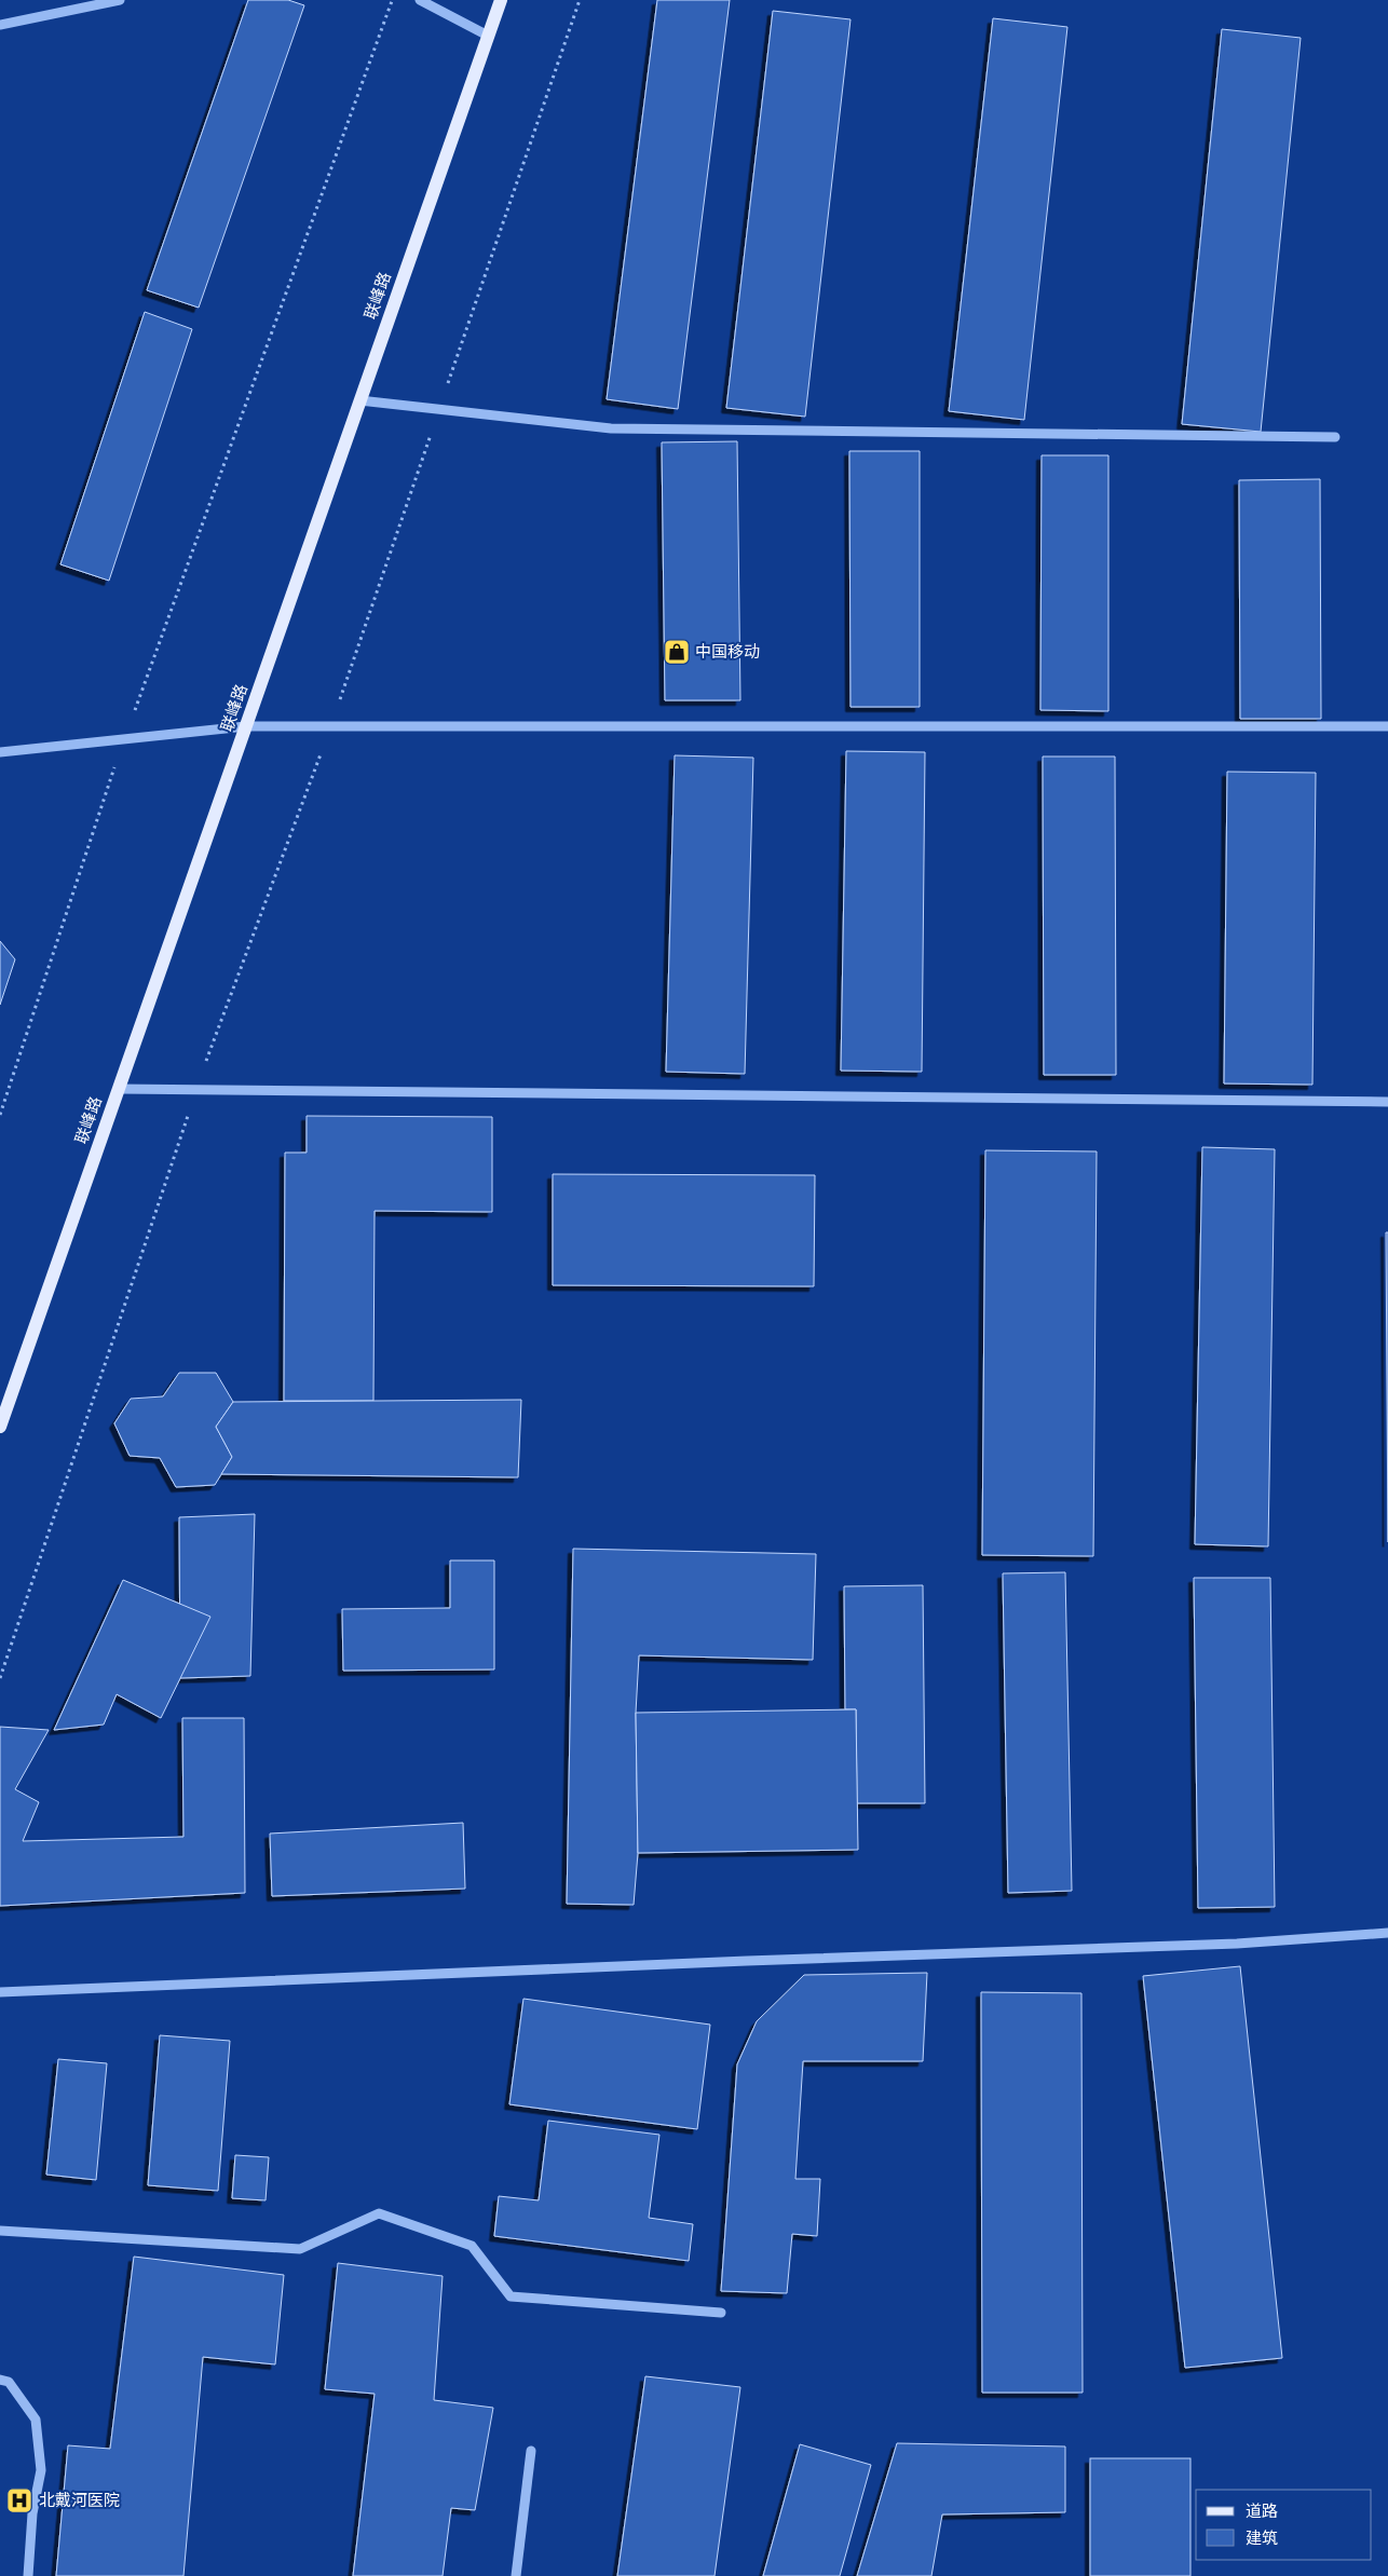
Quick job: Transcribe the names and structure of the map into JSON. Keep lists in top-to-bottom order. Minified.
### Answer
{"streets":{"main road":["联峰路"]},"places":{"shop":["中国移动"],"hospital":["北戴河医院"]},"legend":["道路","建筑"]}
